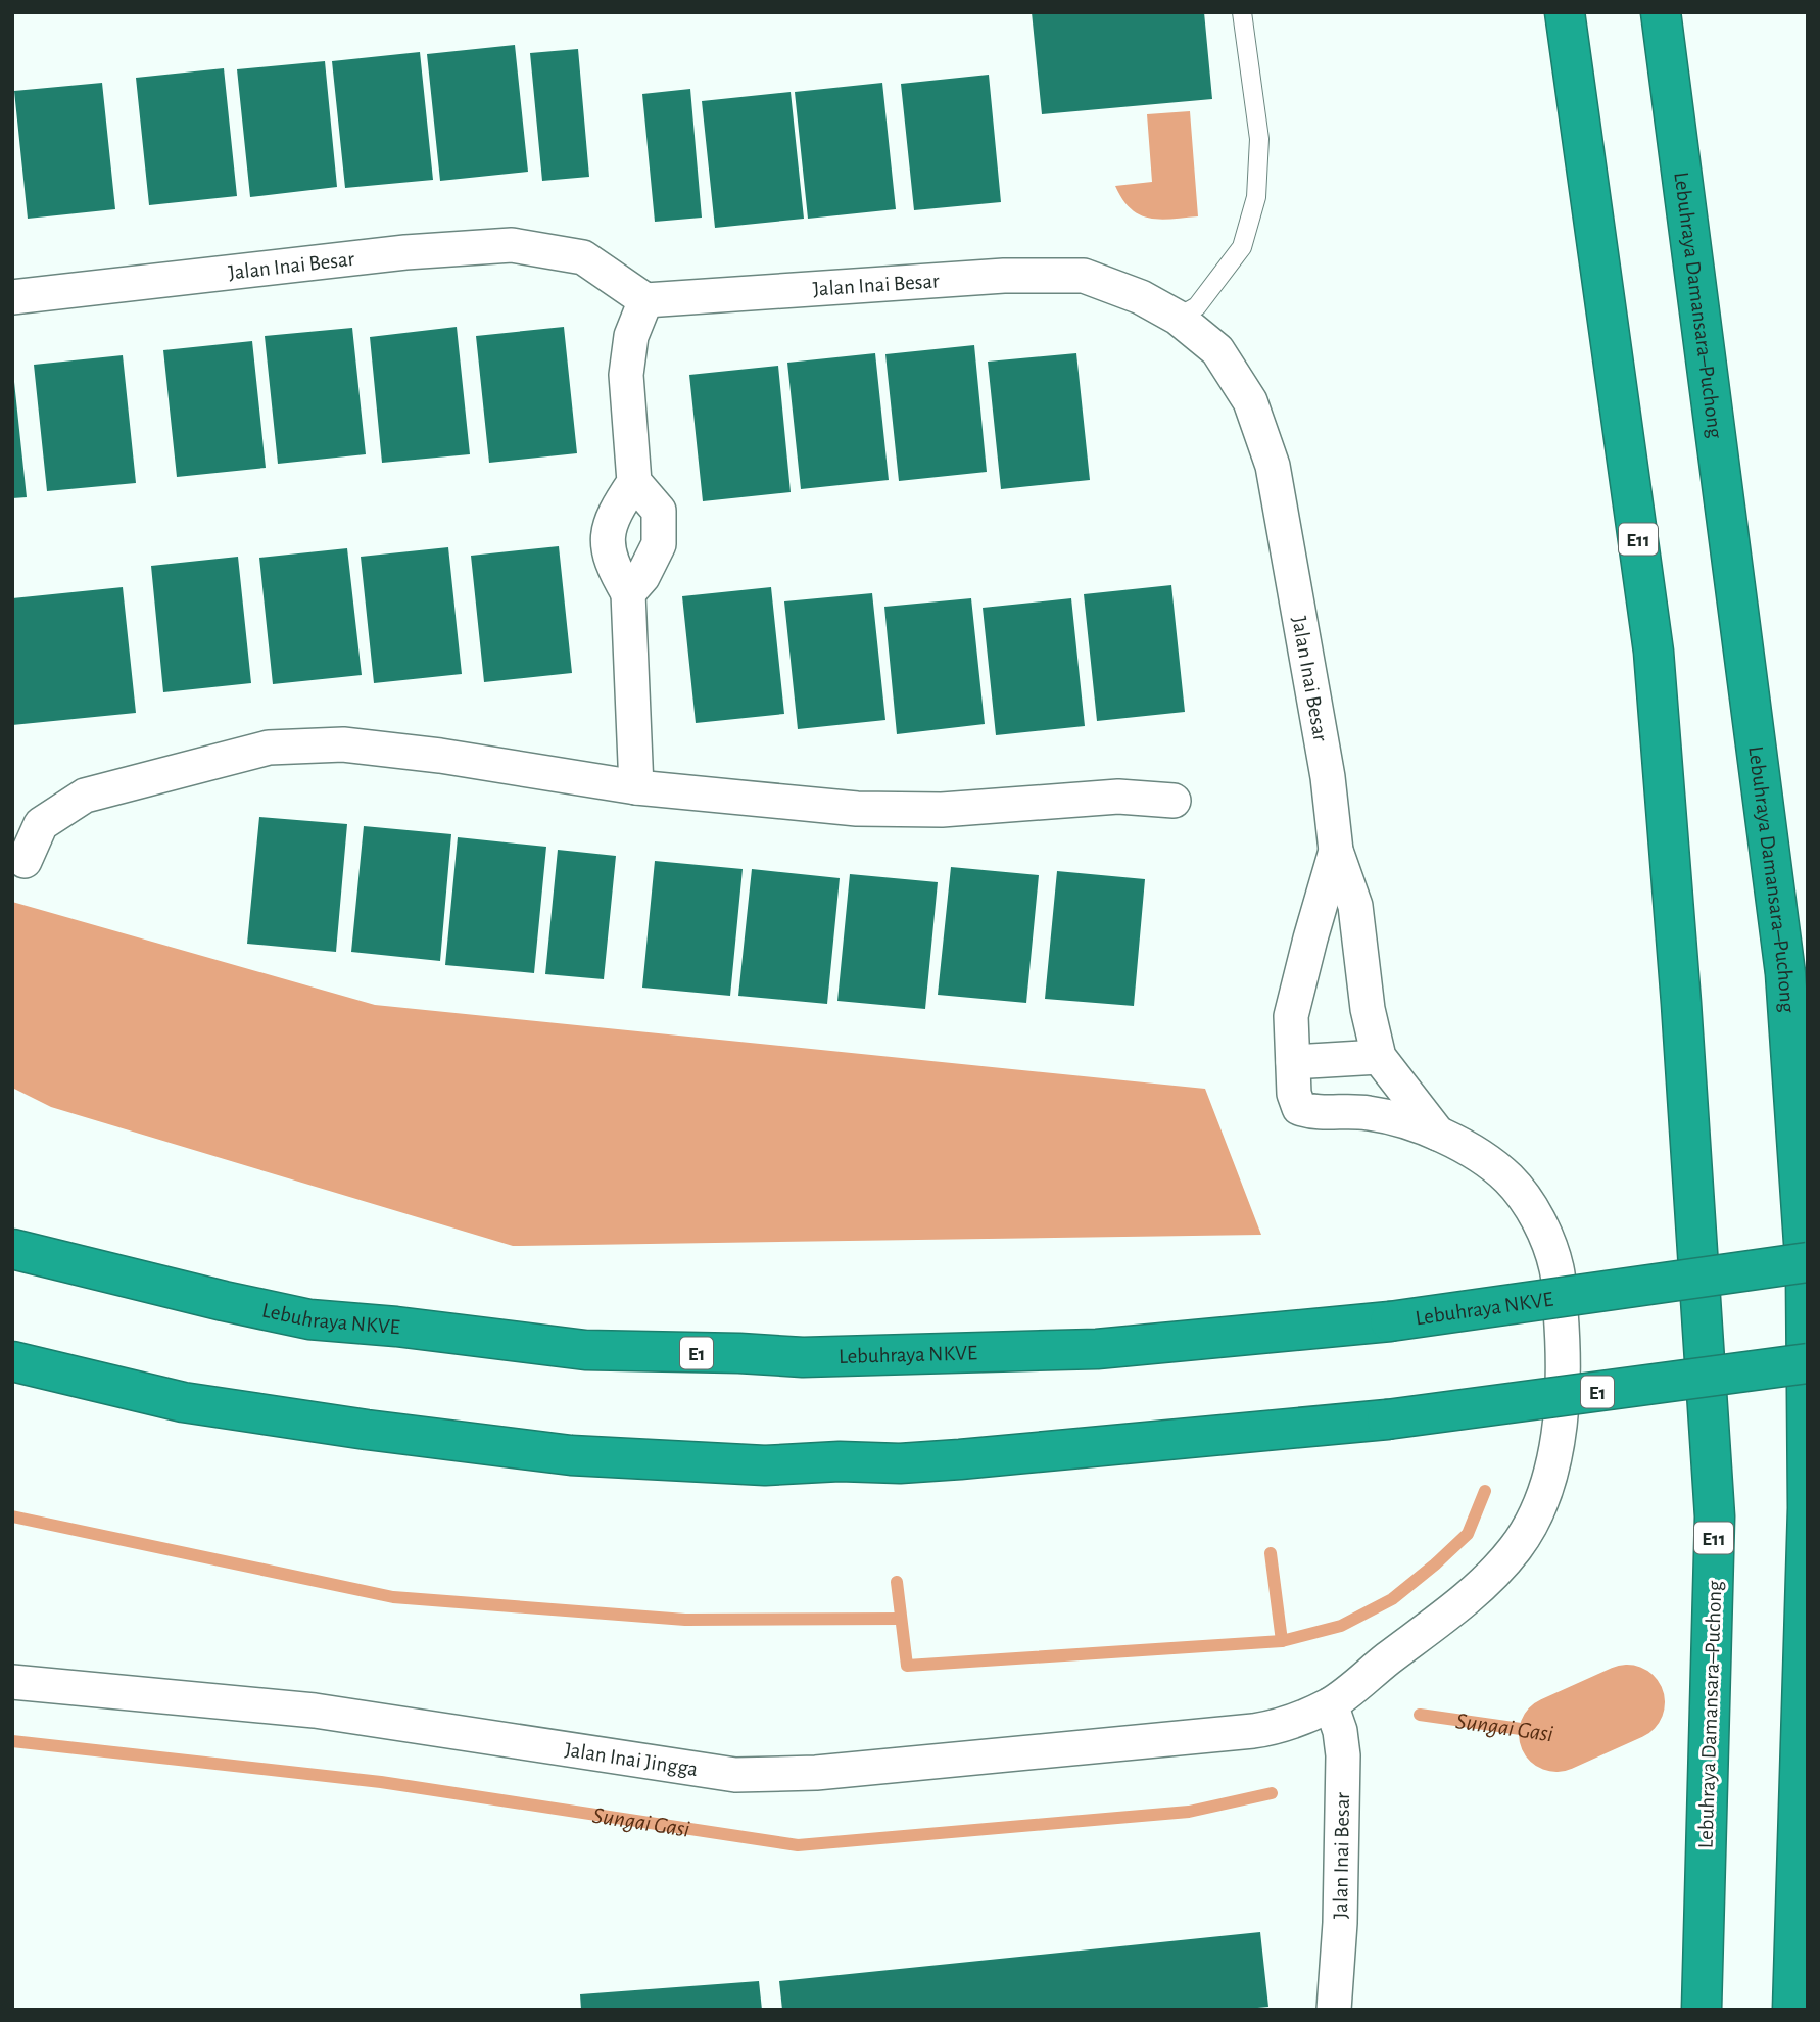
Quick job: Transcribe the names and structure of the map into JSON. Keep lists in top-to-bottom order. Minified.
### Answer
{"streets":{"highway":["Lebuhraya Damansara–Puchong","E11","Lebuhraya NKVE","E1"],"street":["Jalan Inai Besar","Jalan Inai Jingga"]},"crossings":[["Jalan Inai Besar","Jalan Inai Jingga"]],"water":["Sungai Gasi"]}
